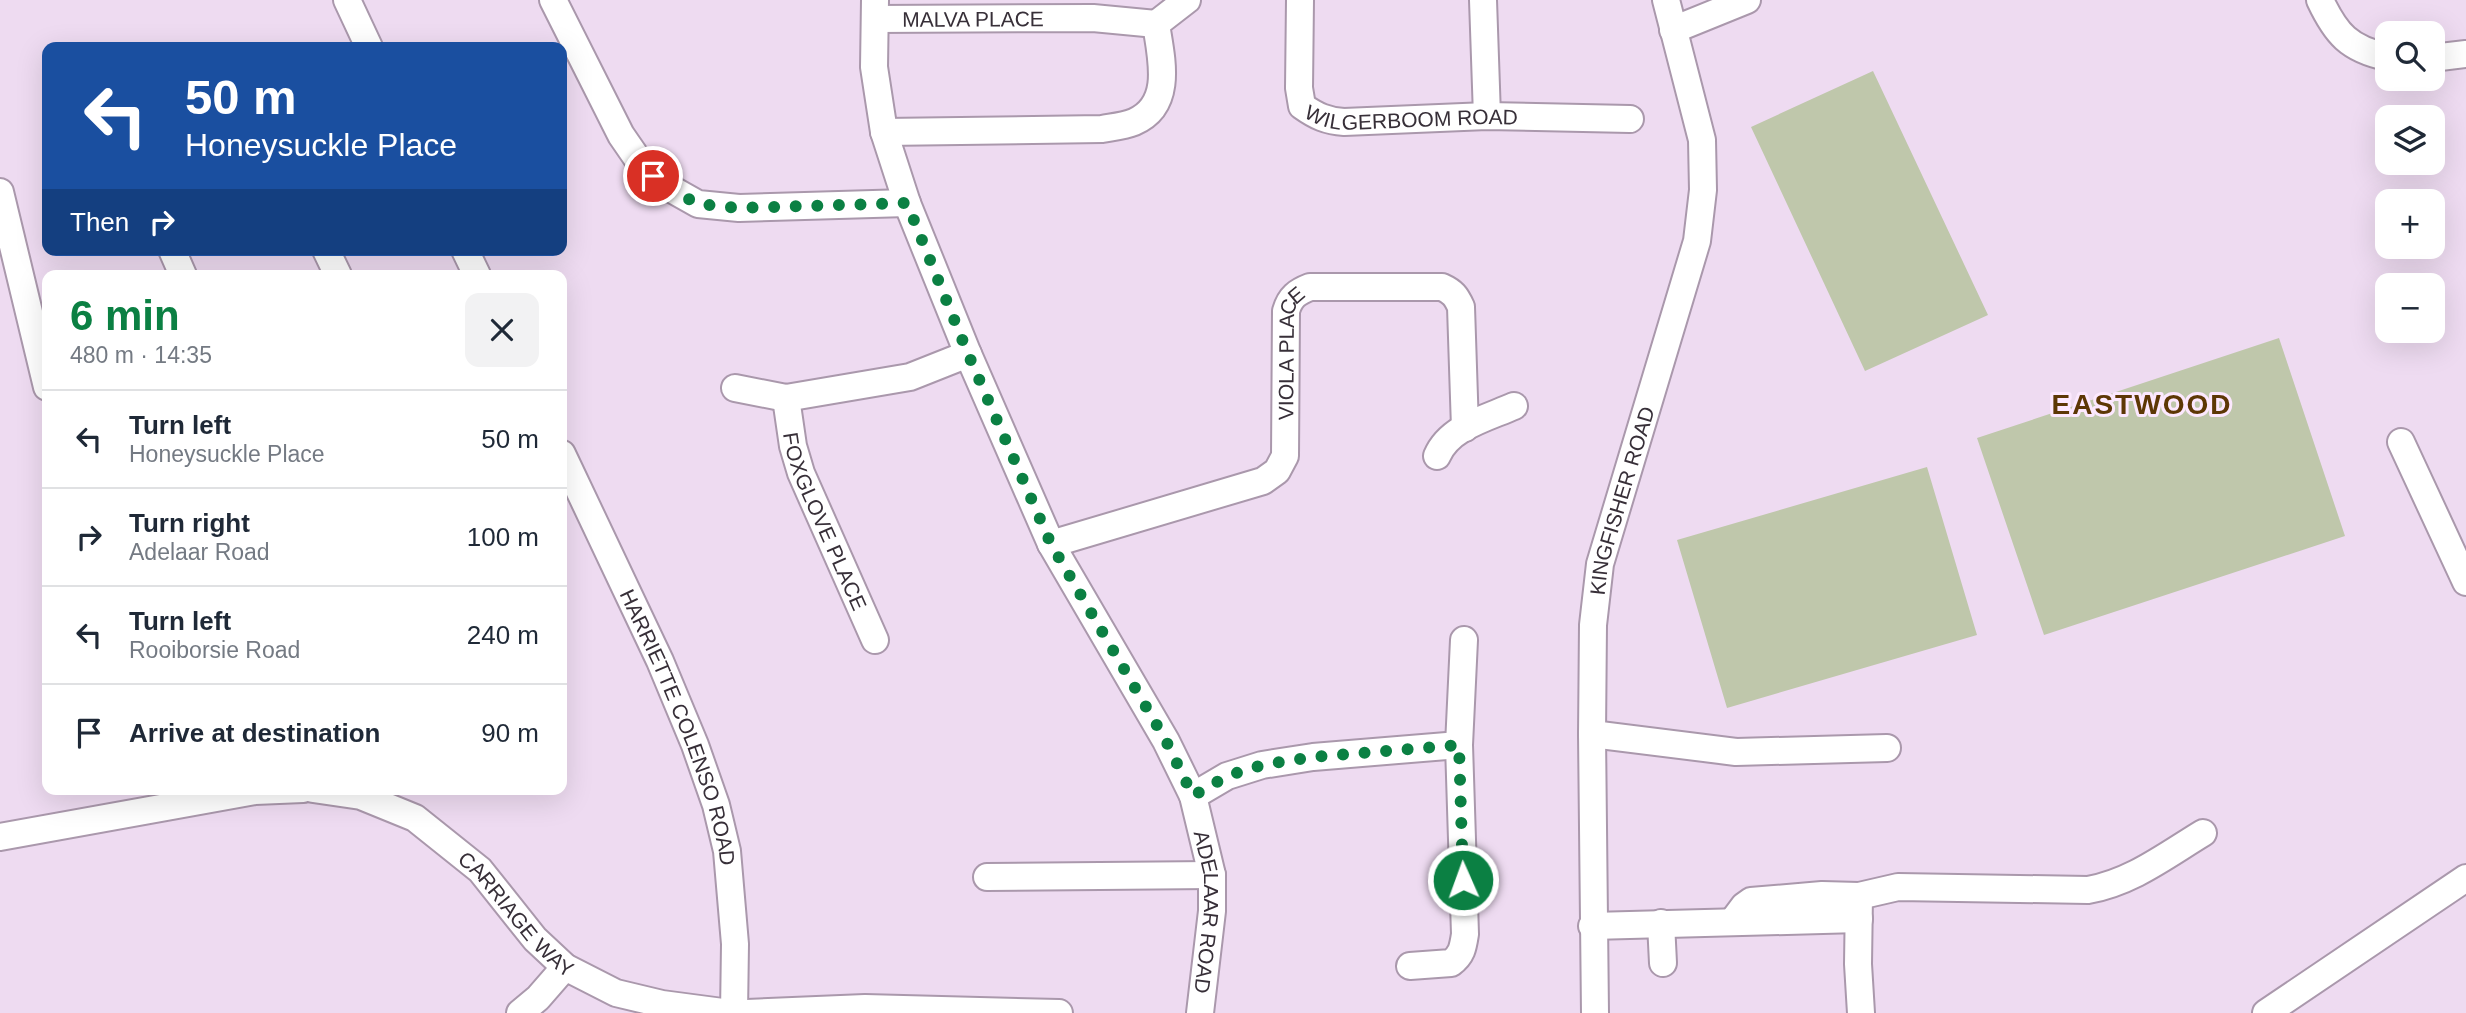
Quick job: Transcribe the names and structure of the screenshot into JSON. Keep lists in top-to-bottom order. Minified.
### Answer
{"streets":{"street":["MALVA PLACE","WILGERBOOM ROAD","VIOLA PLACE","KINGFISHER ROAD","FOXGLOVE PLACE","HARRIETTE COLENSO ROAD","CARRIAGE WAY","ADELAAR ROAD"]},"crossings":[["MALVA PLACE","ADELAAR ROAD"],["VIOLA PLACE","ADELAAR ROAD"],["FOXGLOVE PLACE","ADELAAR ROAD"],["HARRIETTE COLENSO ROAD","CARRIAGE WAY"]],"districts":["EASTWOOD"],"page":{"map_buttons":["+","−"],"turn":["50 m","Honeysuckle Place"],"then":"Then","heading":["6 min","480 m · 14:35"],"list":[{"name":"Turn left","note":"Honeysuckle Place","value":"50 m"},{"name":"Turn right","note":"Adelaar Road","value":"100 m"},{"name":"Turn left","note":"Rooiborsie Road","value":"240 m"},{"name":"Arrive at destination","value":"90 m"}]}}
